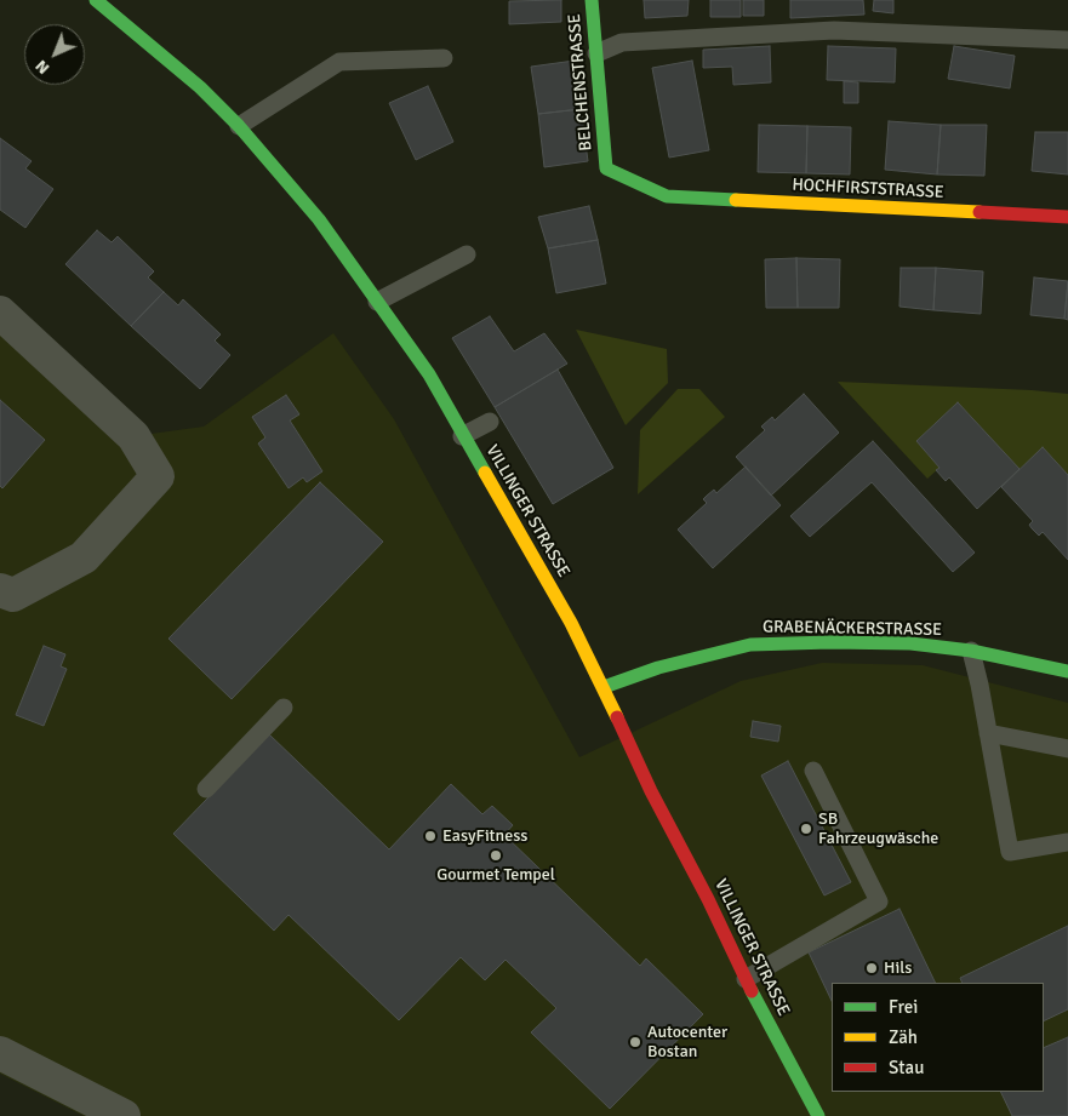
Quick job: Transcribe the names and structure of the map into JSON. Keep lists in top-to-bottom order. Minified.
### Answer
{"streets":{"main road":["BELCHENSTRASSE","HOCHFIRSTSTRASSE","VILLINGER STRASSE","GRABENÄCKERSTRASSE"]},"crossings":[["BELCHENSTRASSE","HOCHFIRSTSTRASSE"],["VILLINGER STRASSE","GRABENÄCKERSTRASSE"]],"places":["SB Fahrzeugwäsche","EasyFitness","Gourmet Tempel","Hils","Autocenter Bostan"],"legend":["Frei","Zäh","Stau"],"north":"bottom left"}
